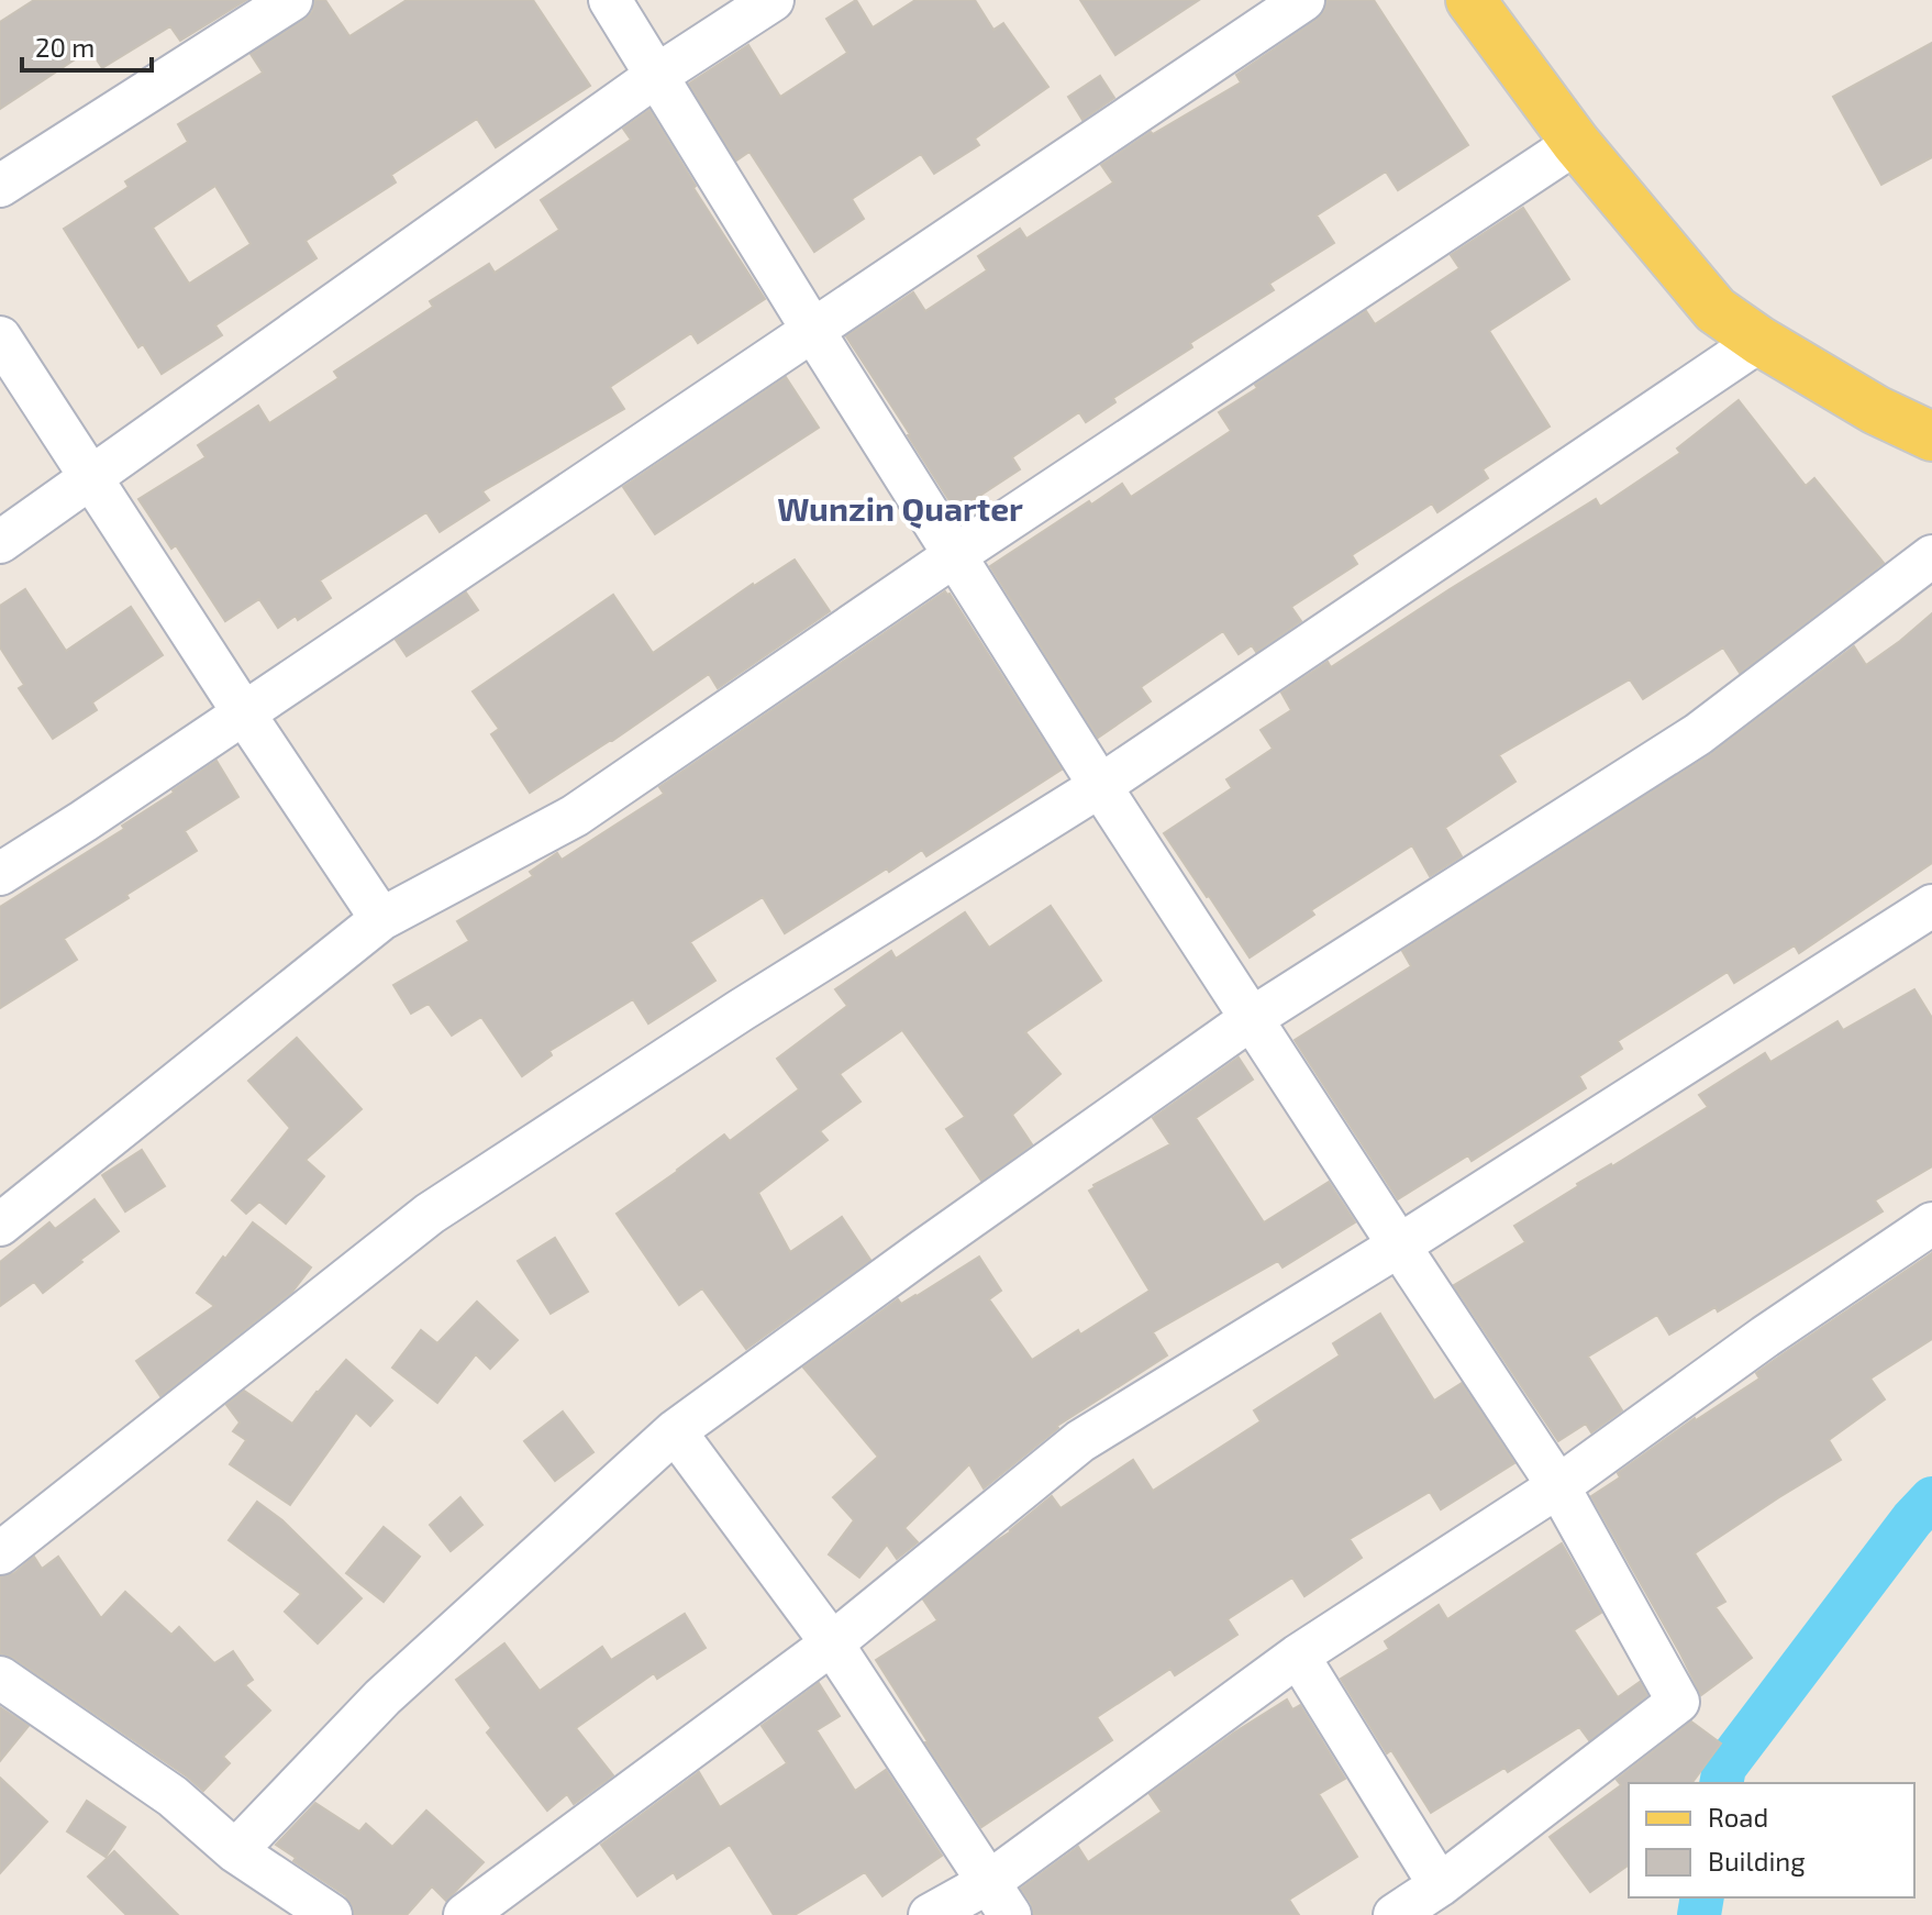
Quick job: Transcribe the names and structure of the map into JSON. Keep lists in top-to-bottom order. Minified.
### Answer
{"districts":["Wunzin Quarter"],"legend":["Road","Building"],"scale_bar":"20 m"}
